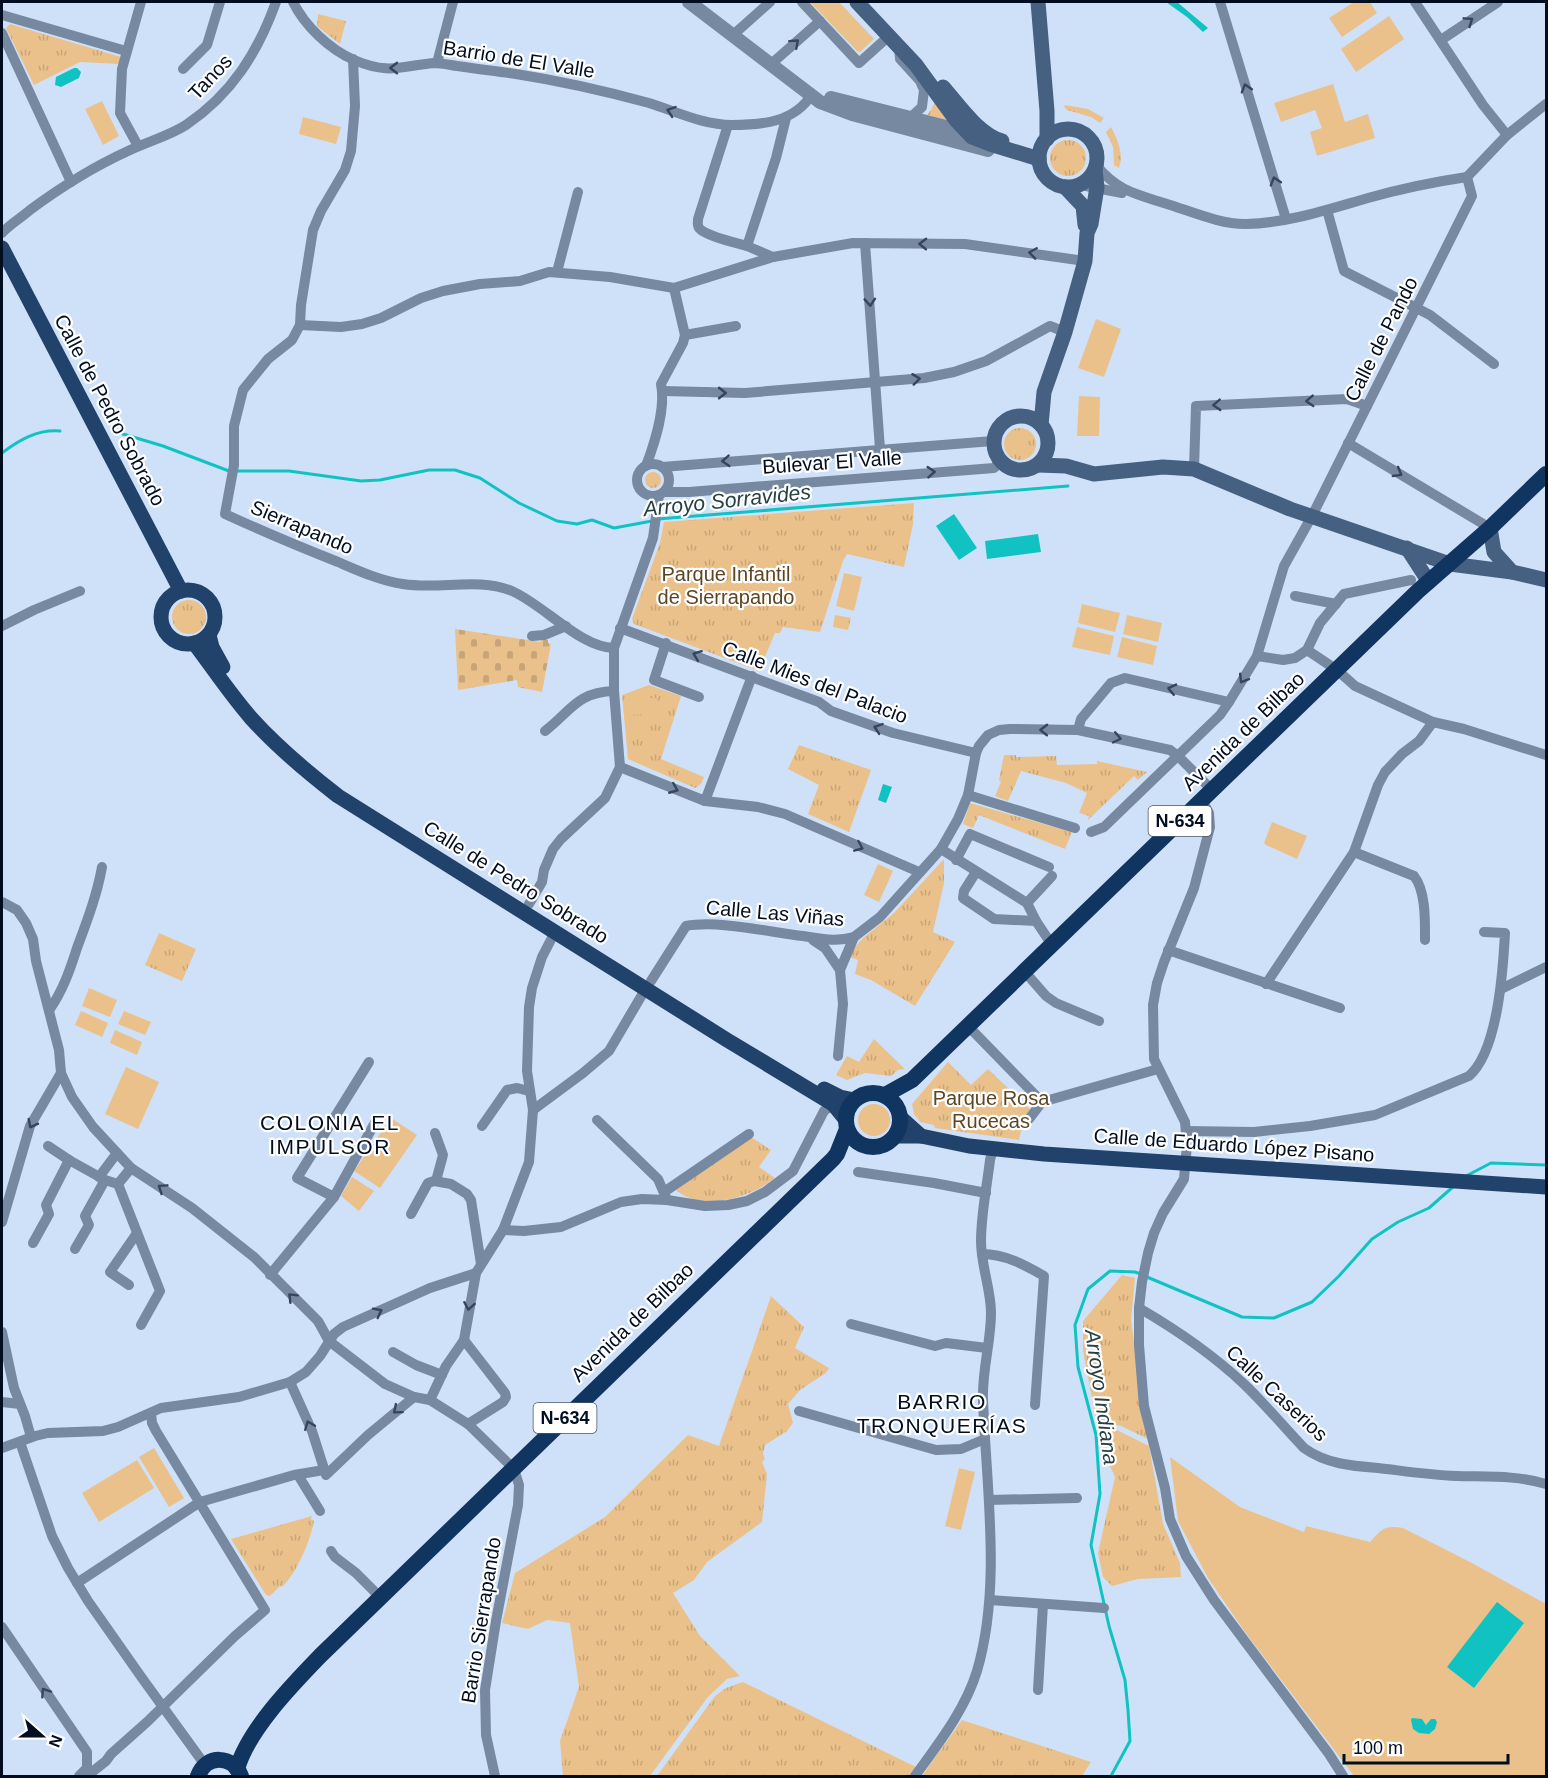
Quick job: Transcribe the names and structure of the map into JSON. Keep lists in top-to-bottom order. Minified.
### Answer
{"streets":{"highway":["Avenida de Bilbao","N-634"],"main road":["Calle de Pedro Sobrado","Calle de Eduardo López Pisano"],"street":["Barrio de El Valle","Tanos","Calle de Pando","Bulevar El Valle","Sierrapando","Calle Mies del Palacio","Calle Las Viñas","Calle Caserios","Barrio Sierrapando"]},"crossings":[["Calle de Pedro Sobrado","Avenida de Bilbao"],["Calle de Pedro Sobrado","N-634"],["Calle de Pedro Sobrado","Calle Las Viñas"],["Calle de Pedro Sobrado","Calle de Eduardo López Pisano"],["Avenida de Bilbao","N-634"],["Avenida de Bilbao","Calle de Eduardo López Pisano"],["Avenida de Bilbao","Barrio Sierrapando"],["N-634","Calle de Eduardo López Pisano"]],"one_way":["Barrio de El Valle","Calle Mies del Palacio"],"districts":["COLONIA EL IMPULSOR","BARRIO TRONQUERÍAS"],"water":["Arroyo Sorravides","Arroyo Indiana"],"parks":["Parque Infantil de Sierrapando","Parque Rosa Rucecas"],"scale_bar":"100 m","north":"right"}
